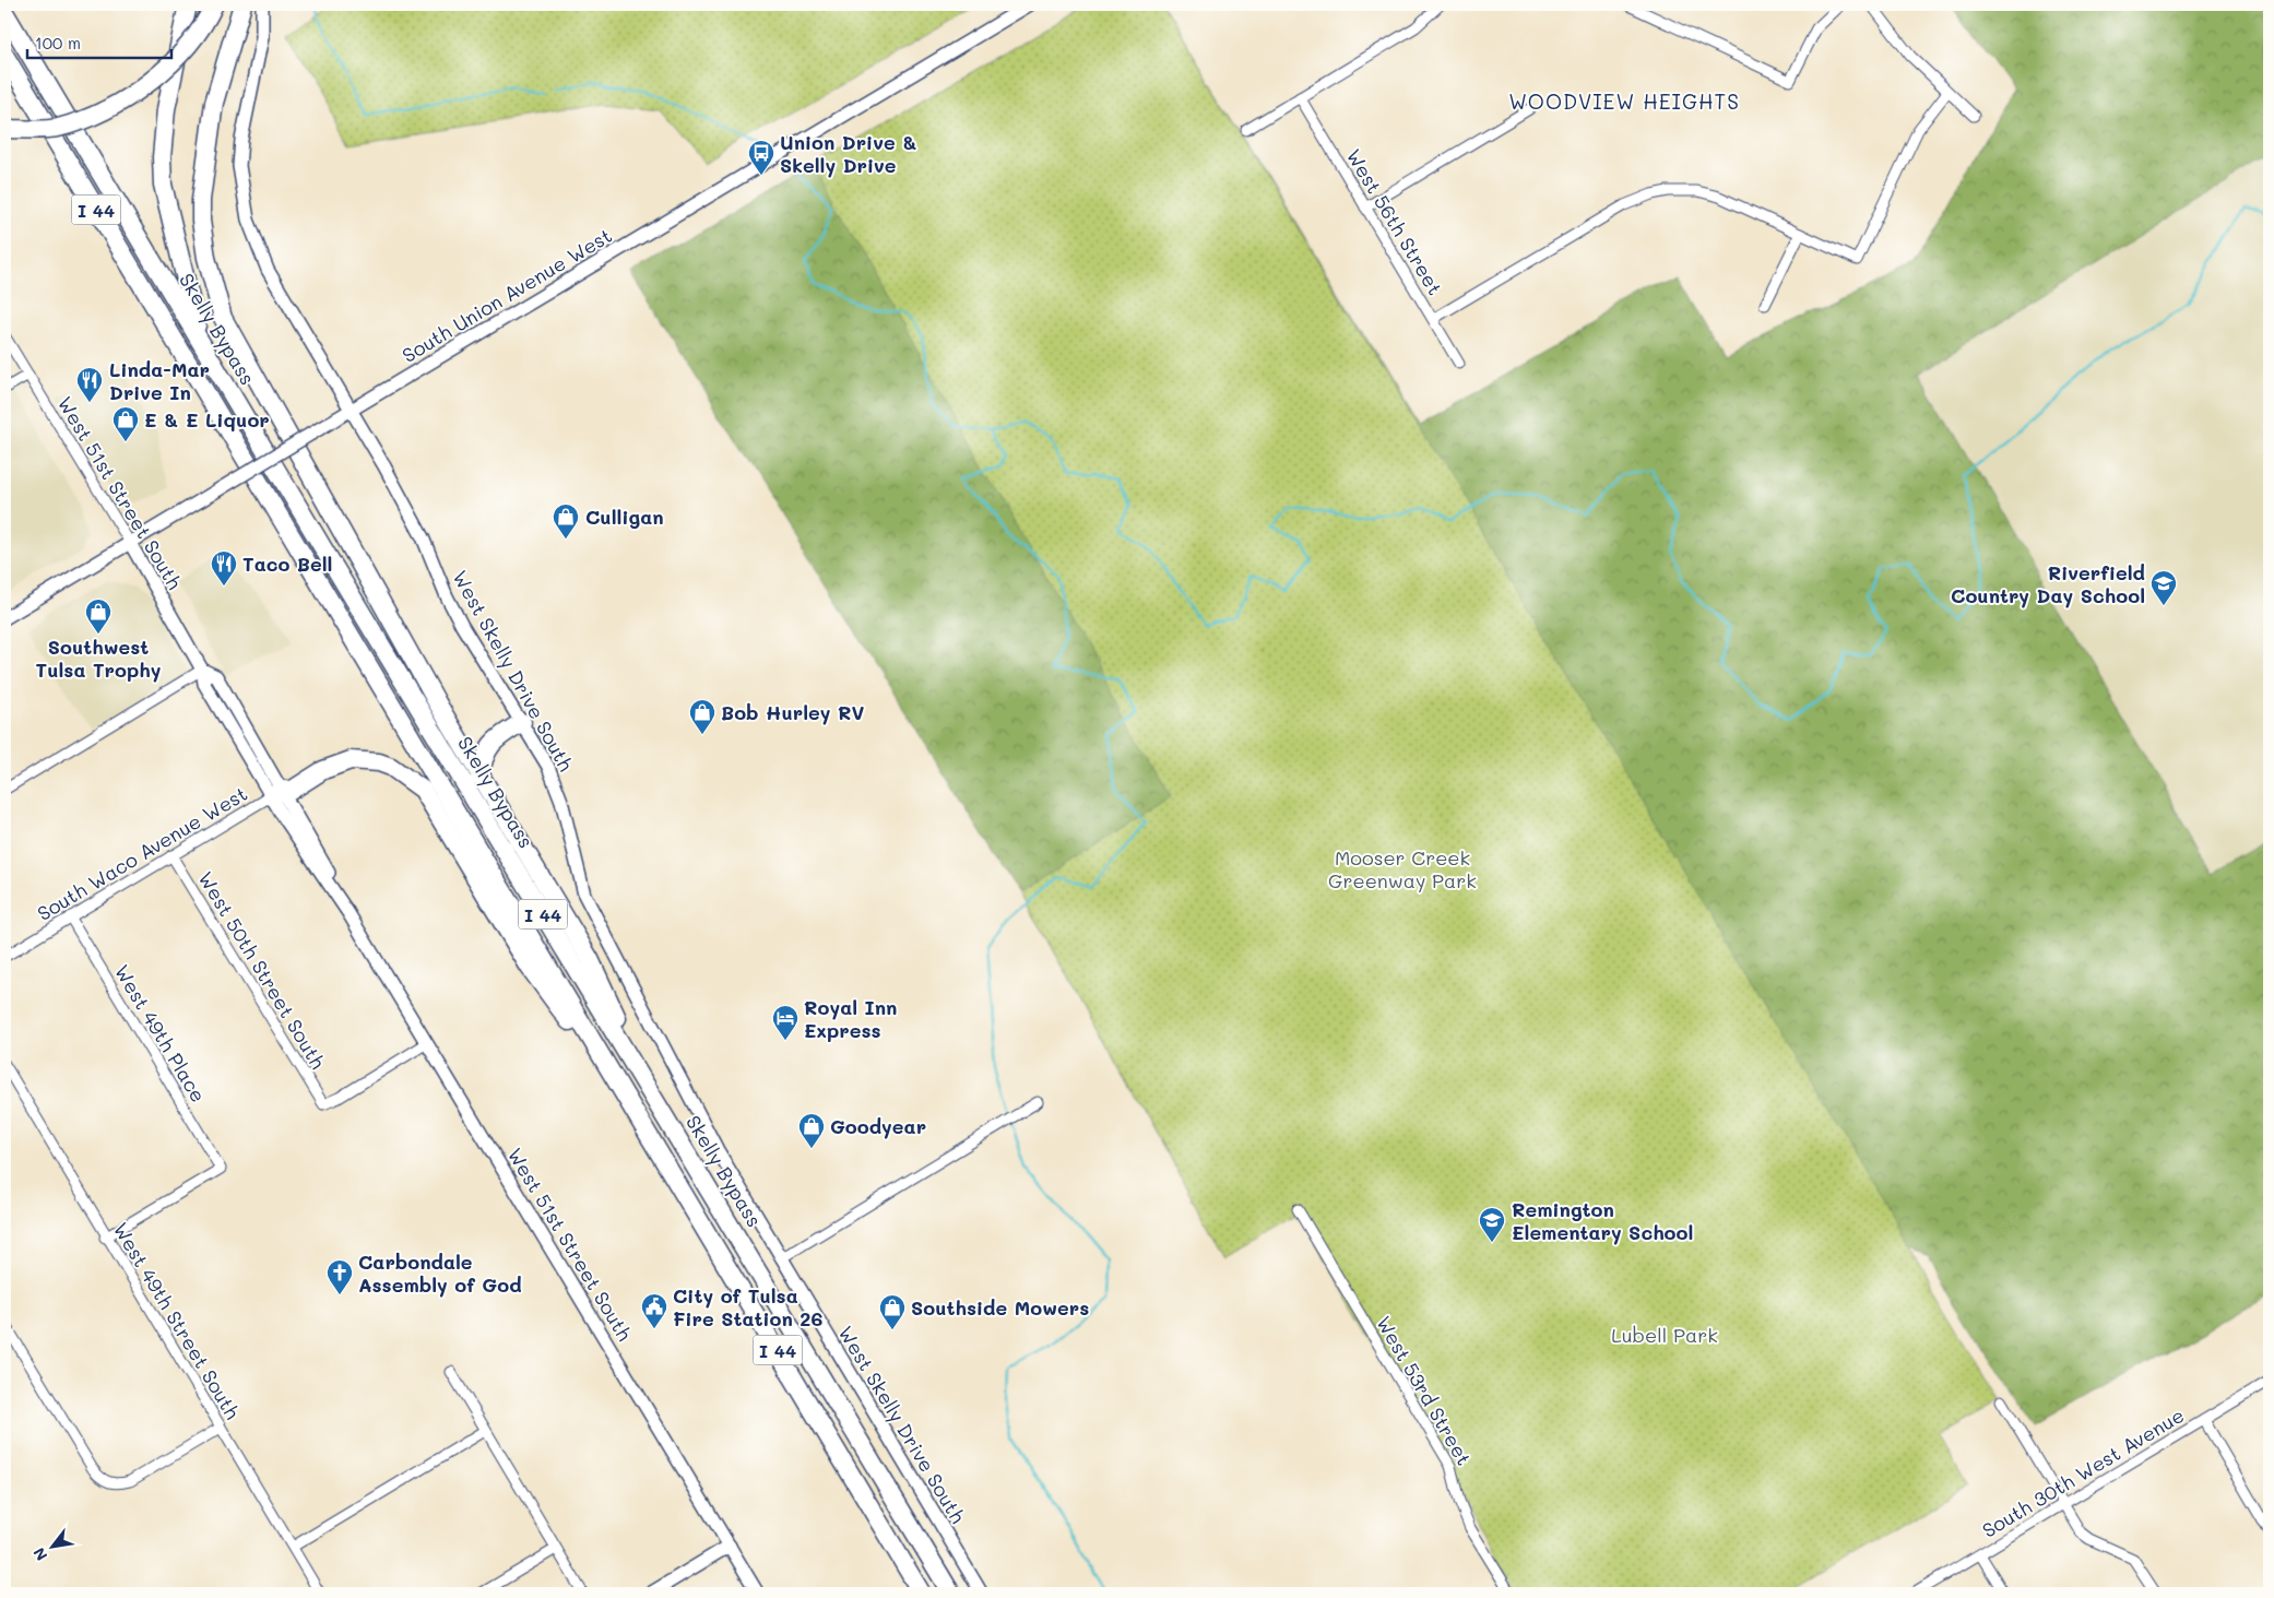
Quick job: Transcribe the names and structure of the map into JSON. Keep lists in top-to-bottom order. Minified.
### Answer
{"streets":{"highway":["I 44","Skelly Bypass"],"street":["West 56th Street","South Union Avenue West","West 51st Street South","West Skelly Drive South","South Waco Avenue West","West 50th Street South","West 49th Place","West 49th Street South","West 53rd Street","South 30th West Avenue"]},"crossings":[["South Union Avenue West","West 51st Street South"],["South Union Avenue West","West Skelly Drive South"],["West 51st Street South","South Waco Avenue West"],["West 51st Street South","West 50th Street South"],["South Waco Avenue West","West 50th Street South"],["South Waco Avenue West","West 49th Place"],["West 49th Place","West 49th Street South"]],"districts":["WOODVIEW HEIGHTS"],"parks":["Mooser Creek Greenway Park","Lubell Park"],"places":{"bus stop":["Union Drive & Skelly Drive"],"restaurant":["Linda-Mar Drive In","Taco Bell"],"shop":["E & E Liquor","Culligan","Southwest Tulsa Trophy","Bob Hurley RV","Goodyear","Southside Mowers"],"school or university":["Riverfield Country Day School","Remington Elementary School"],"hotel":["Royal Inn Express"],"church":["Carbondale Assembly of God"],"public building":["City of Tulsa Fire Station 26"]},"scale_bar":"100 m","north":"bottom left"}
